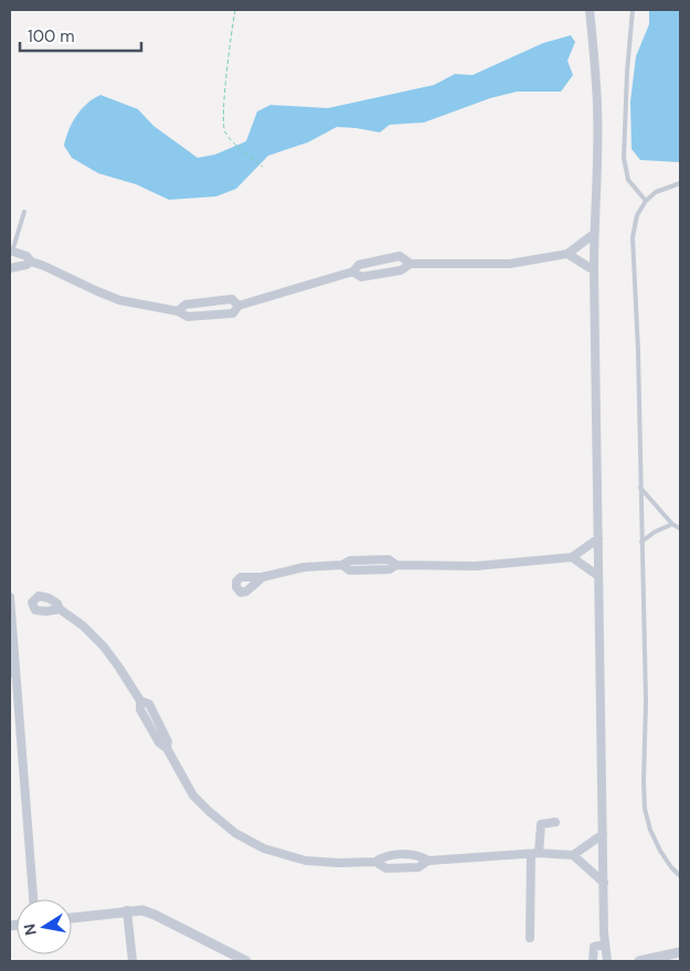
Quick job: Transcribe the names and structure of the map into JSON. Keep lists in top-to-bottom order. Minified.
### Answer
{"scale_bar":"100 m","north":"left"}
